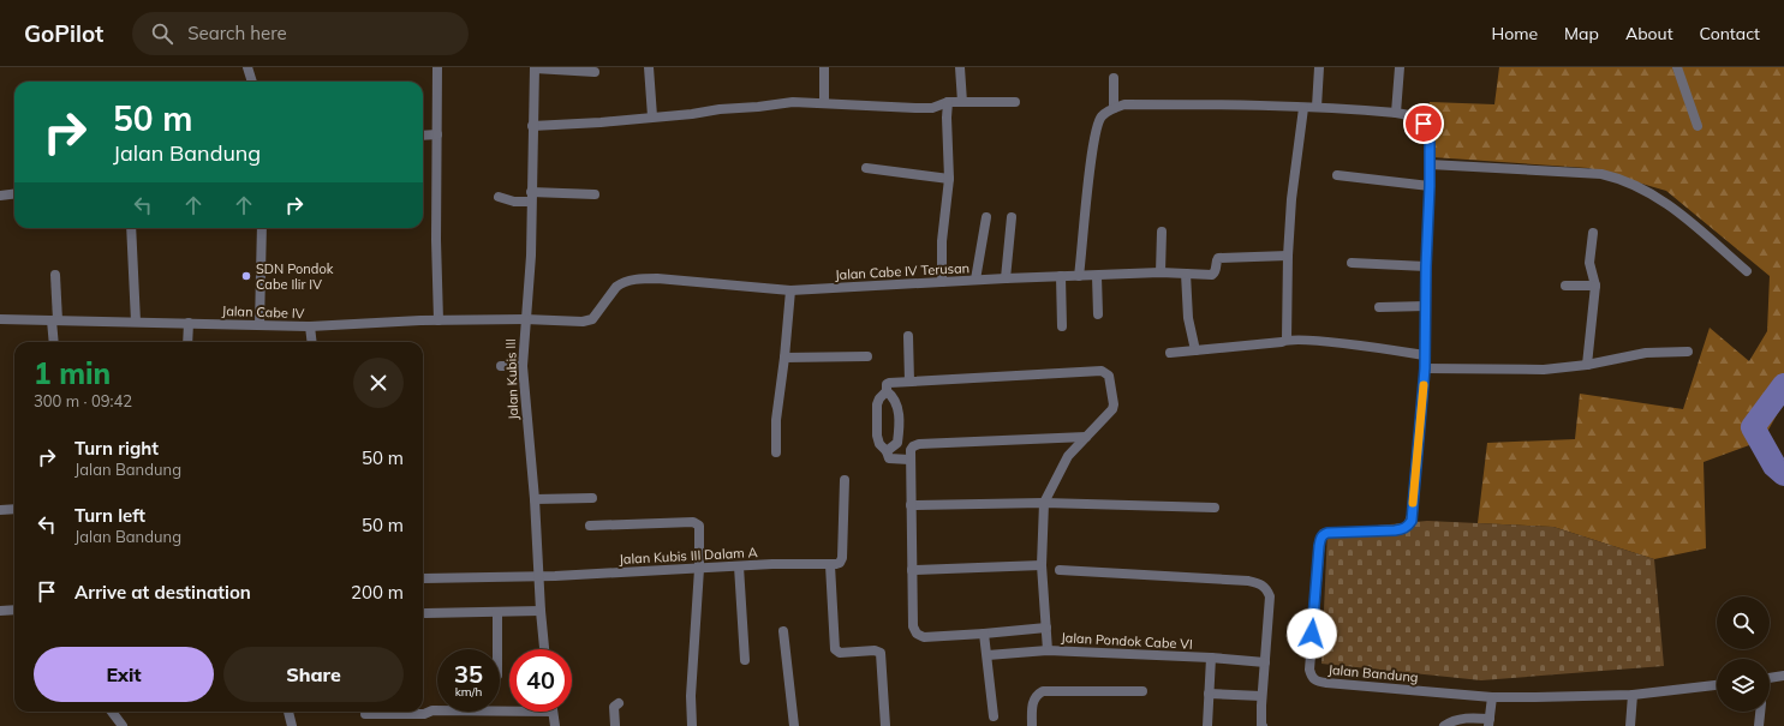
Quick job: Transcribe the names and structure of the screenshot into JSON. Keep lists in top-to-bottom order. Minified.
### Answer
{"streets":{"street":["Jalan Cabe IV Terusan","Jalan Cabe IV","Jalan Kubis III","Jalan Kubis III Dalam A","Jalan Pondok Cabe VI","Jalan Bandung"]},"crossings":[["Jalan Cabe IV Terusan","Jalan Cabe IV"],["Jalan Cabe IV Terusan","Jalan Kubis III"],["Jalan Cabe IV","Jalan Kubis III"],["Jalan Kubis III","Jalan Kubis III Dalam A"]],"places":["SDN Pondok Cabe Ilir IV"],"page":{"header":"GoPilot","search":"Search here","nav":["Home","Map","About","Contact"],"turn":["50 m","Jalan Bandung"],"heading":["1 min","300 m · 09:42"],"list":[{"name":"Turn right","note":"Jalan Bandung","value":"50 m"},{"name":"Turn left","note":"Jalan Bandung","value":"50 m"},{"name":"Arrive at destination","value":"200 m"}],"buttons":["Exit","Share"],"speed":"35 km/h","limit":"40"}}
